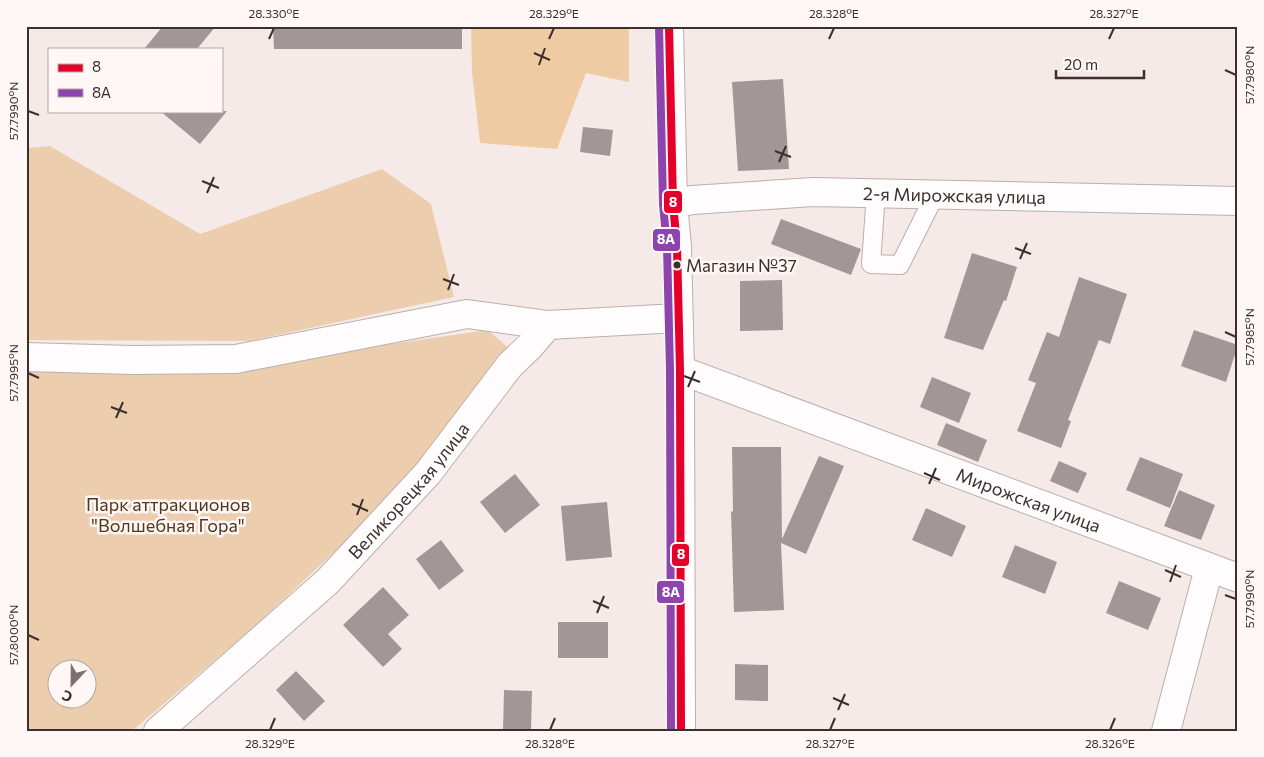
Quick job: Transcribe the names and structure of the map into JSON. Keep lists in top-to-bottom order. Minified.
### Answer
{"streets":{"street":["2-я Мирожская улица","Великорецкая улица","Мирожская улица"]},"parks":["Парк аттракционов \"Волшебная Гора\""],"places":["Магазин №37"],"lines":["transit line 8","transit line 8А"],"legend":["8","8А"],"scale_bar":"20 m","north":"bottom","coordinates":["28.330°E","28.329°E","28.328°E","28.327°E","57.7980°N","57.7990°N","57.7985°N","57.7995°N","57.8000°N","28.326°E"]}
